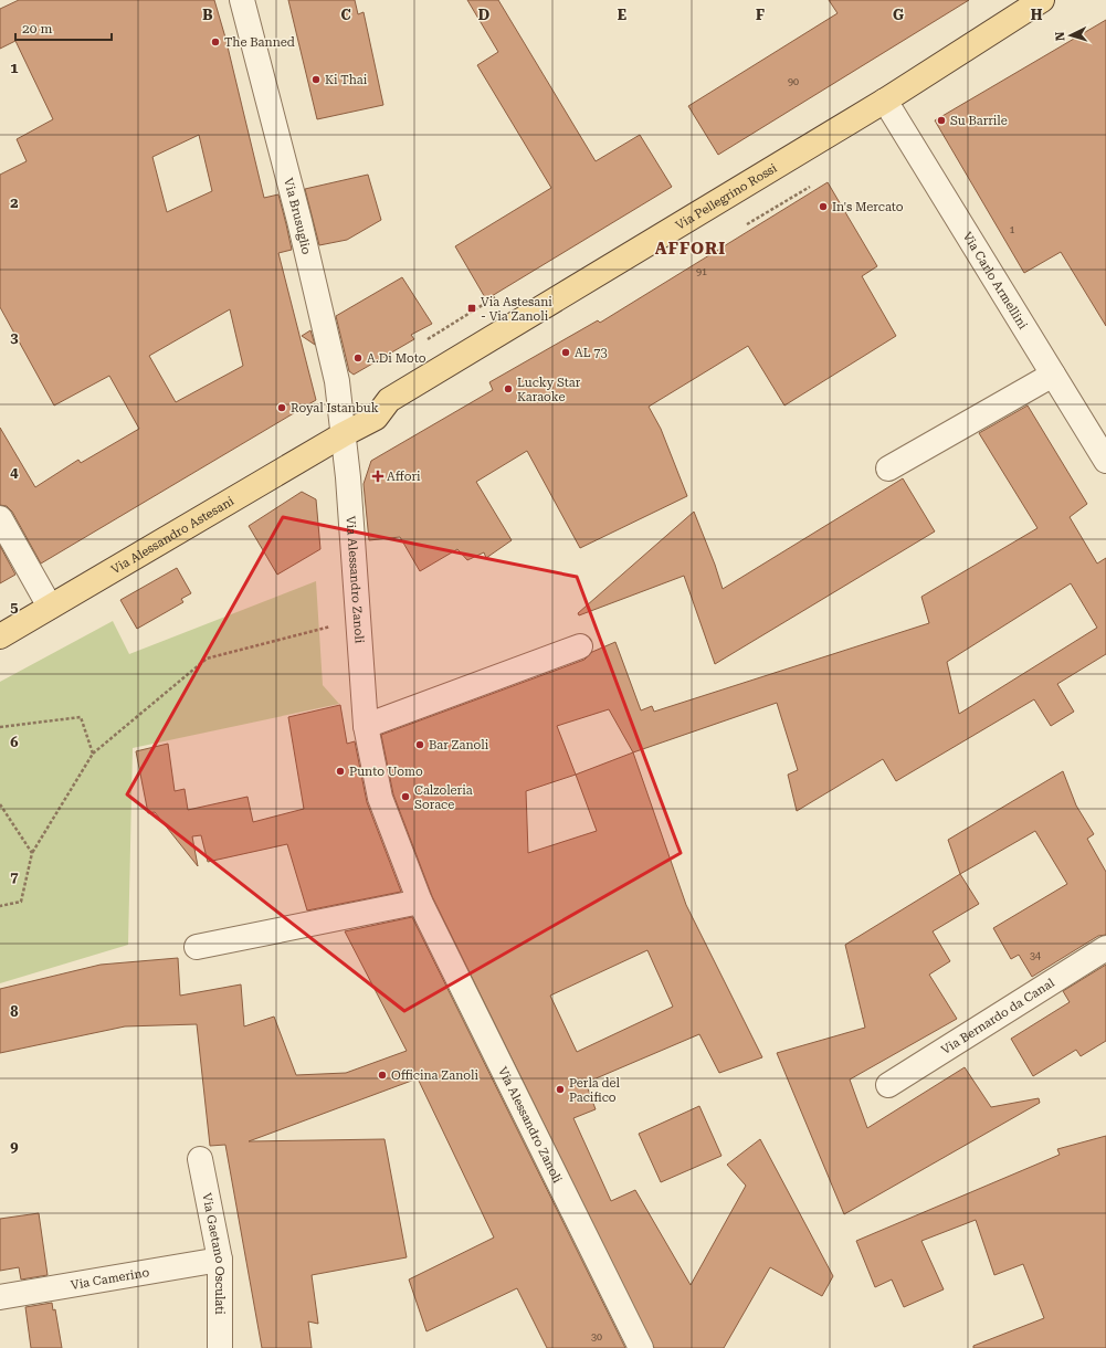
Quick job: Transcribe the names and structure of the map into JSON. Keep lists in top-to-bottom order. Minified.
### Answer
{"streets":{"main road":["Via Pellegrino Rossi","Via Alessandro Astesani"],"street":["Via Brusuglio","Via Carlo Armellini","Via Alessandro Zanoli","Via Bernardo da Canal","Via Gaetano Osculati","Via Camerino"]},"crossings":[["Via Pellegrino Rossi","Via Brusuglio"],["Via Pellegrino Rossi","Via Carlo Armellini"],["Via Pellegrino Rossi","Via Alessandro Astesani"],["Via Pellegrino Rossi","Via Alessandro Zanoli"],["Via Brusuglio","Via Alessandro Astesani"],["Via Brusuglio","Via Alessandro Zanoli"],["Via Alessandro Astesani","Via Alessandro Zanoli"],["Via Gaetano Osculati","Via Camerino"]],"districts":["AFFORI"],"places":{"other":["The Banned","Ki Thai","Su Barrile","In's Mercato","AL 73","A.Di Moto","Lucky Star Karaoke","Royal Istanbuk","Bar Zanoli","Punto Uomo","Calzoleria Sorace","Officina Zanoli","Perla del Pacifico"],"transit":["Via Astesani - Via Zanoli"],"health":["Affori"]},"house_numbers":["90","1","91","34","30"],"scale_bar":"20 m","north":"left","grid":{"columns":["B","C","D","E","F","G","H"],"rows":["1","2","3","4","5","6","7","8","9"]}}
